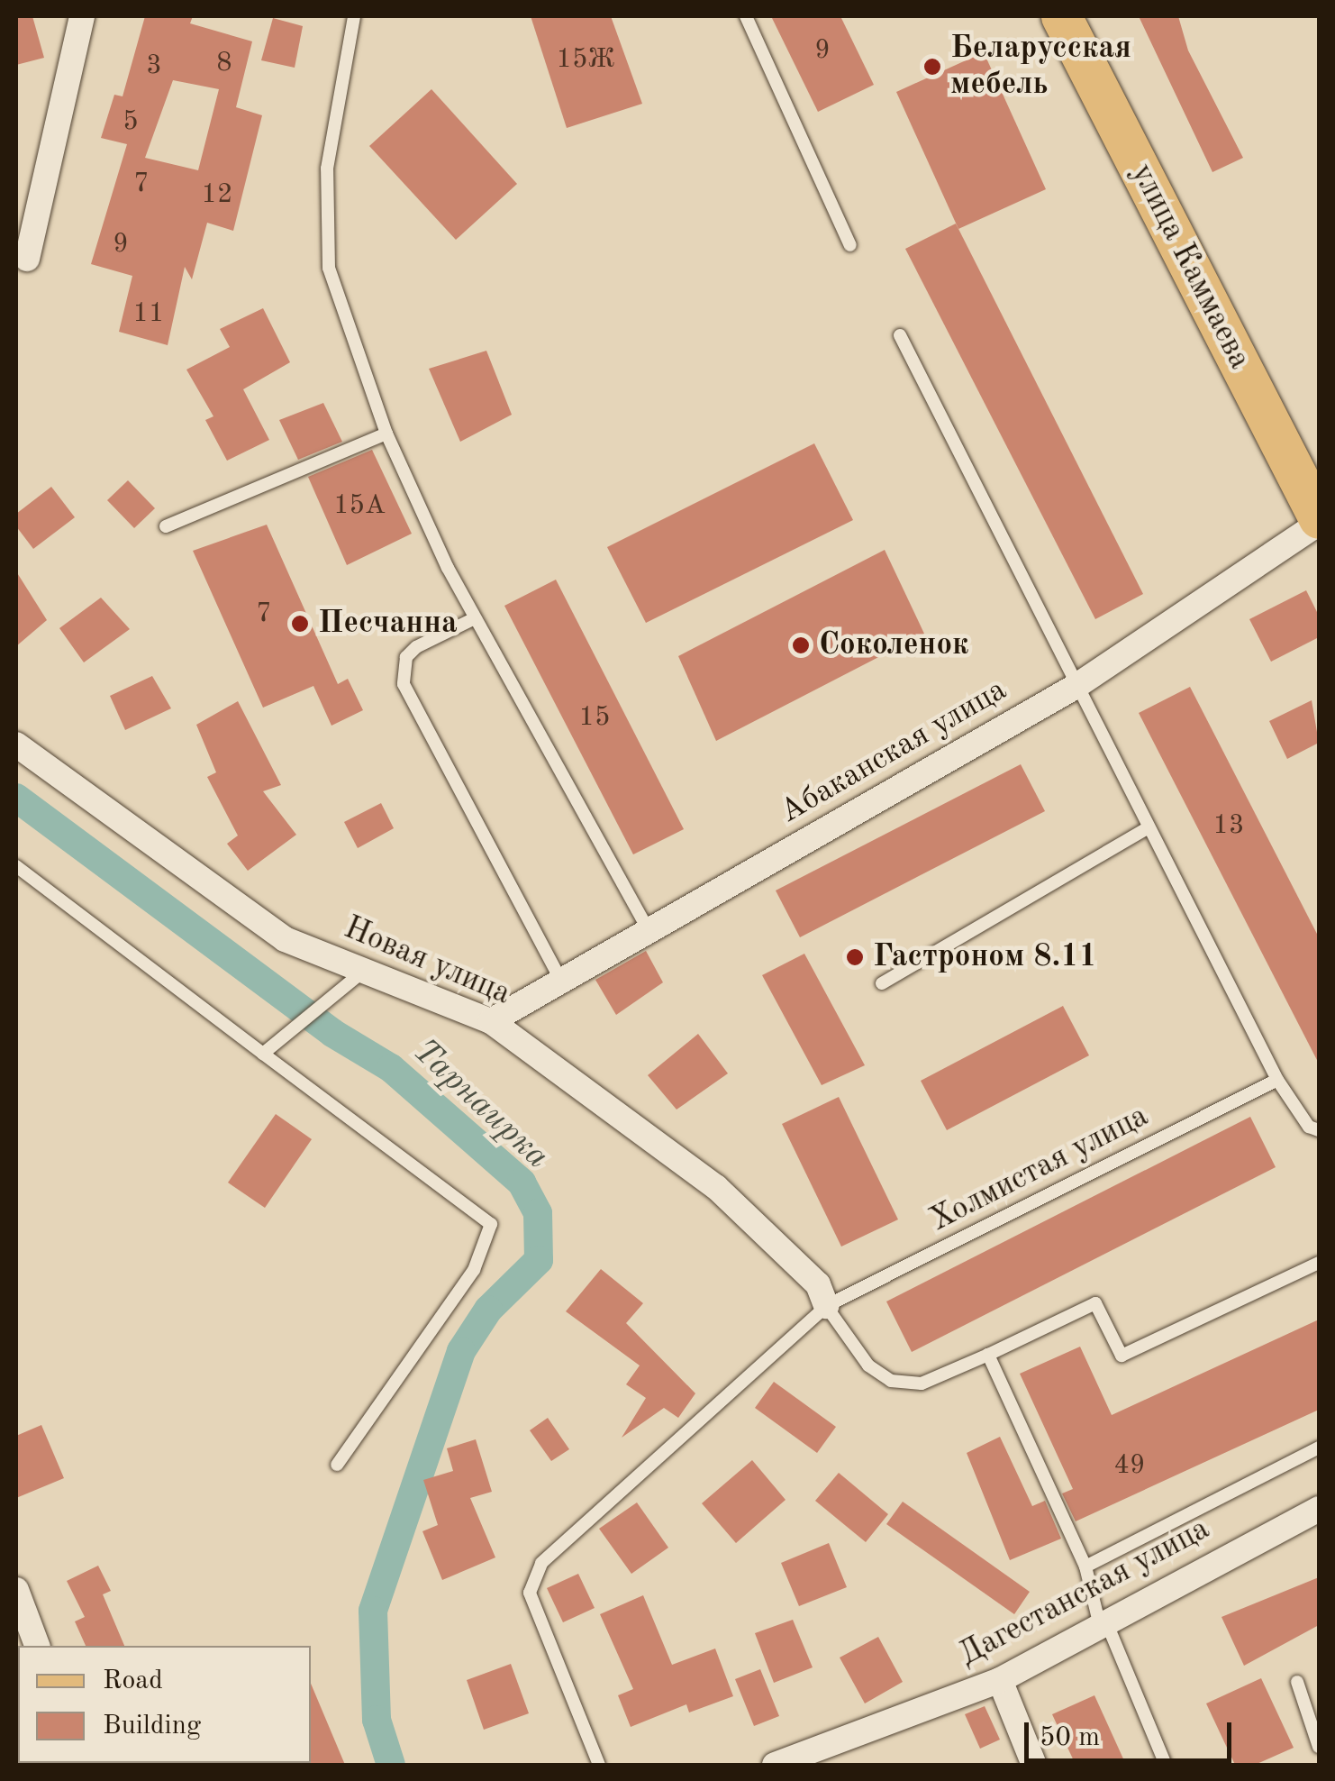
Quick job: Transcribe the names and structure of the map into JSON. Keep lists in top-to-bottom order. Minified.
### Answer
{"streets":{"main road":["улица Каммаева"],"street":["Абаканская улица","Новая улица","Дагестанская улица"],"lane":["Холмистая улица"]},"crossings":[["улица Каммаева","Абаканская улица"],["Абаканская улица","Новая улица"],["Новая улица","Холмистая улица"]],"water":["Тарнаирка"],"places":["Беларусская мебель","Песчанна","Соколенок","Гастроном 8.11"],"house_numbers":["9","15Ж","8","3","5","7","12","9","11","15А","7","15","13","49"],"legend":["Road","Building"],"scale_bar":"50 m"}
